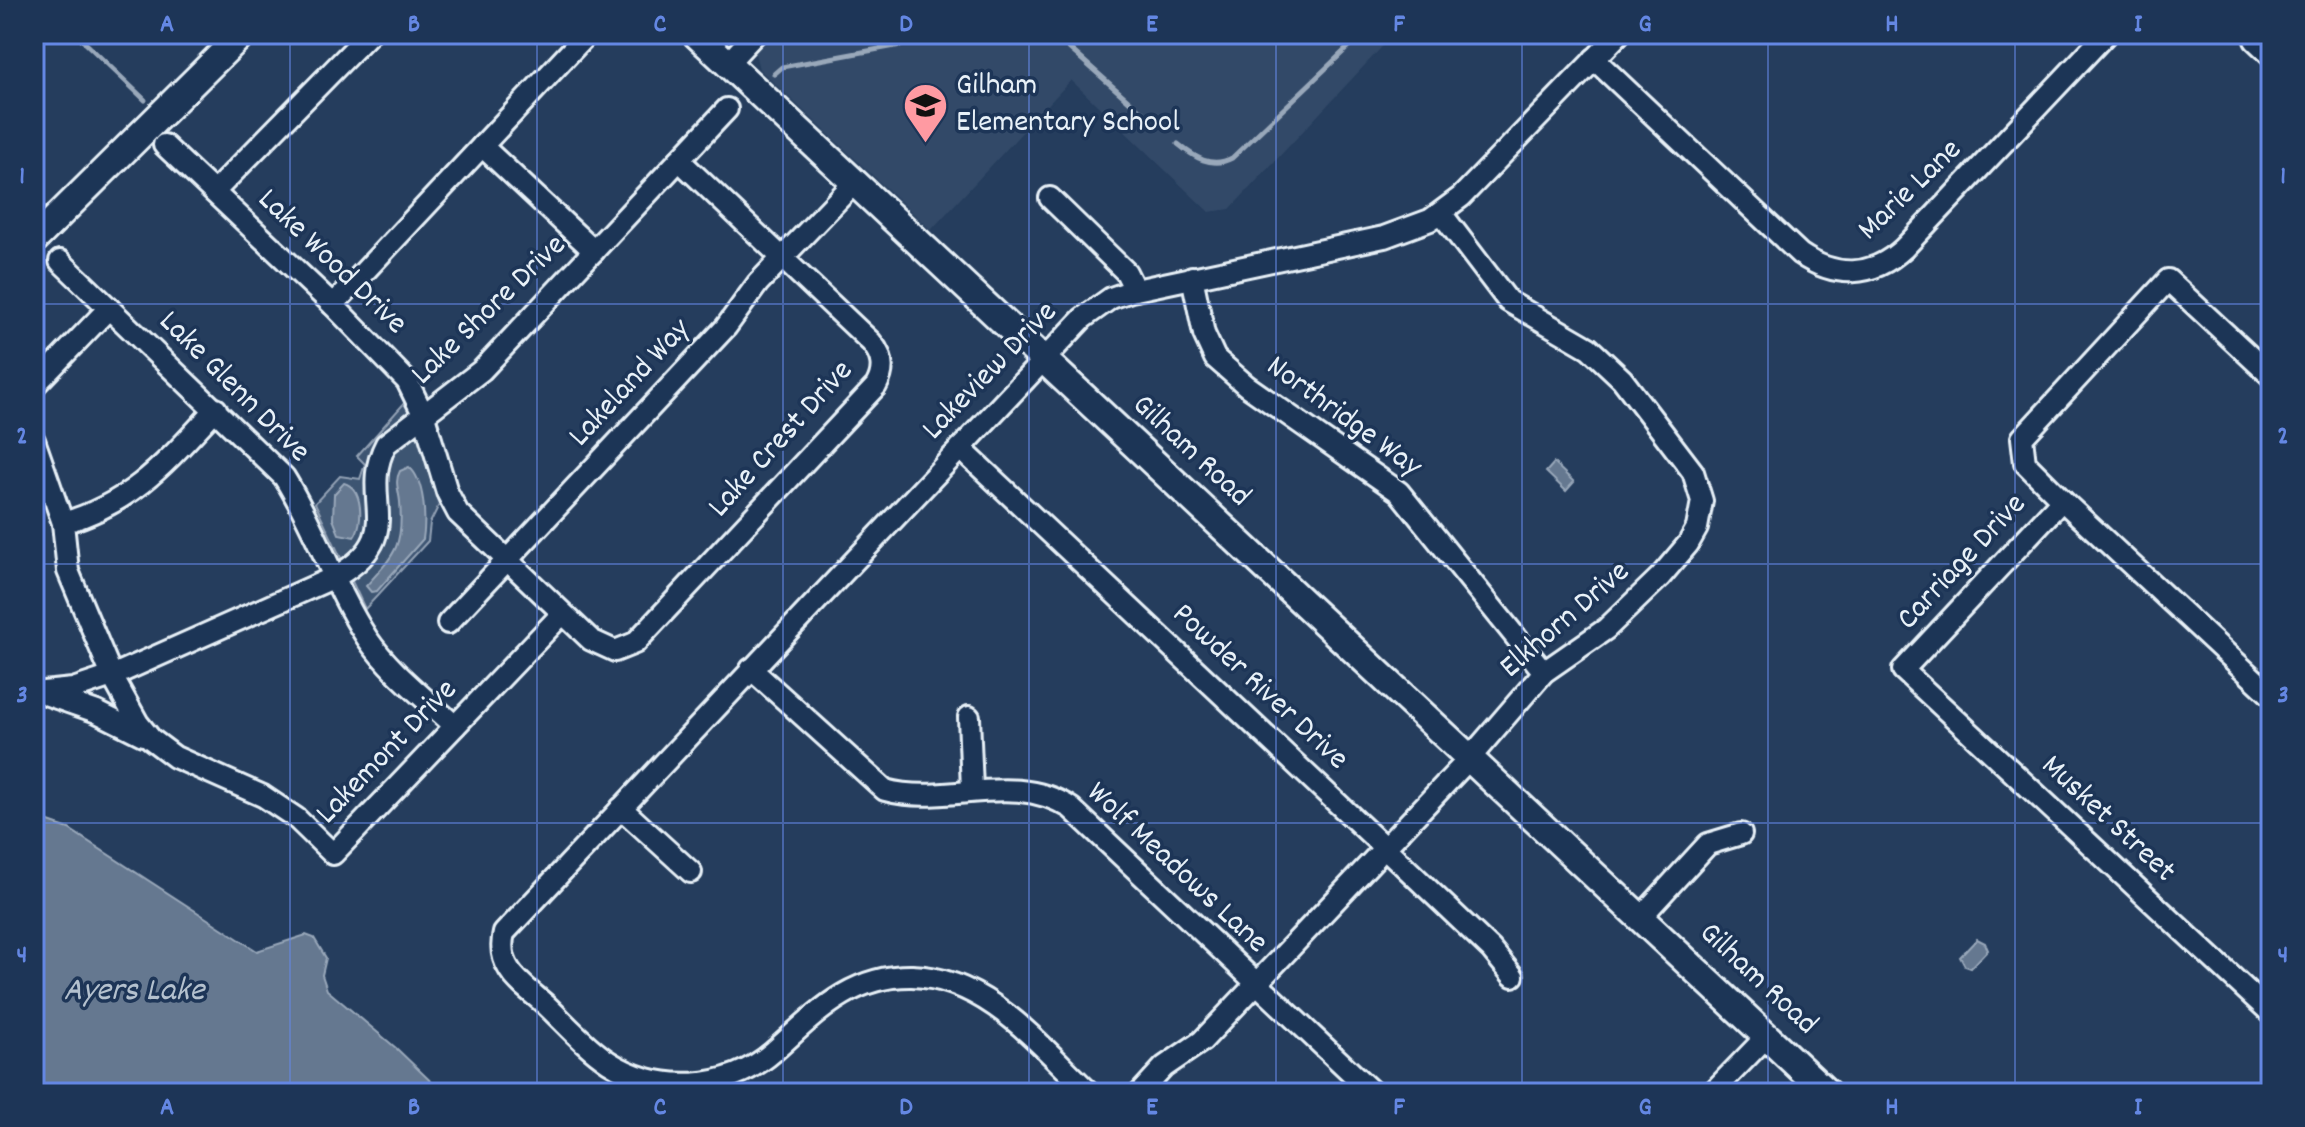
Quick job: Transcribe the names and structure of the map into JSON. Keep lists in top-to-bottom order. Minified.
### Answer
{"streets":{"street":["Marie Lane","Lake Wood Drive","Lake Shore Drive","Lakeview Drive","Lakeland Way","Lake Glenn Drive","Northridge Way","Lake Crest Drive","Gilham Road","Carriage Drive","Elkhorn Drive","Powder River Drive","Lakemont Drive","Musket Street","Wolf Meadows Lane"]},"crossings":[["Marie Lane","Lakeview Drive"],["Lake Wood Drive","Lake Shore Drive"],["Lake Wood Drive","Lakeland Way"],["Lake Wood Drive","Lake Crest Drive"],["Lake Wood Drive","Lakemont Drive"],["Lake Shore Drive","Lake Glenn Drive"],["Lake Shore Drive","Lake Crest Drive"],["Lake Shore Drive","Lakemont Drive"],["Lakeview Drive","Northridge Way"],["Lakeview Drive","Gilham Road"],["Lakeview Drive","Elkhorn Drive"],["Lakeview Drive","Powder River Drive"],["Lakeview Drive","Wolf Meadows Lane"],["Lakeland Way","Lake Crest Drive"],["Lakeland Way","Gilham Road"],["Lake Glenn Drive","Lakemont Drive"],["Northridge Way","Elkhorn Drive"],["Gilham Road","Elkhorn Drive"],["Carriage Drive","Musket Street"],["Elkhorn Drive","Powder River Drive"],["Elkhorn Drive","Wolf Meadows Lane"]],"water":["Ayers Lake"],"places":{"school or university":["Gilham Elementary School"]},"grid":{"columns":["A","B","C","D","E","F","G","H","I"],"rows":["1","2","3","4"]}}
